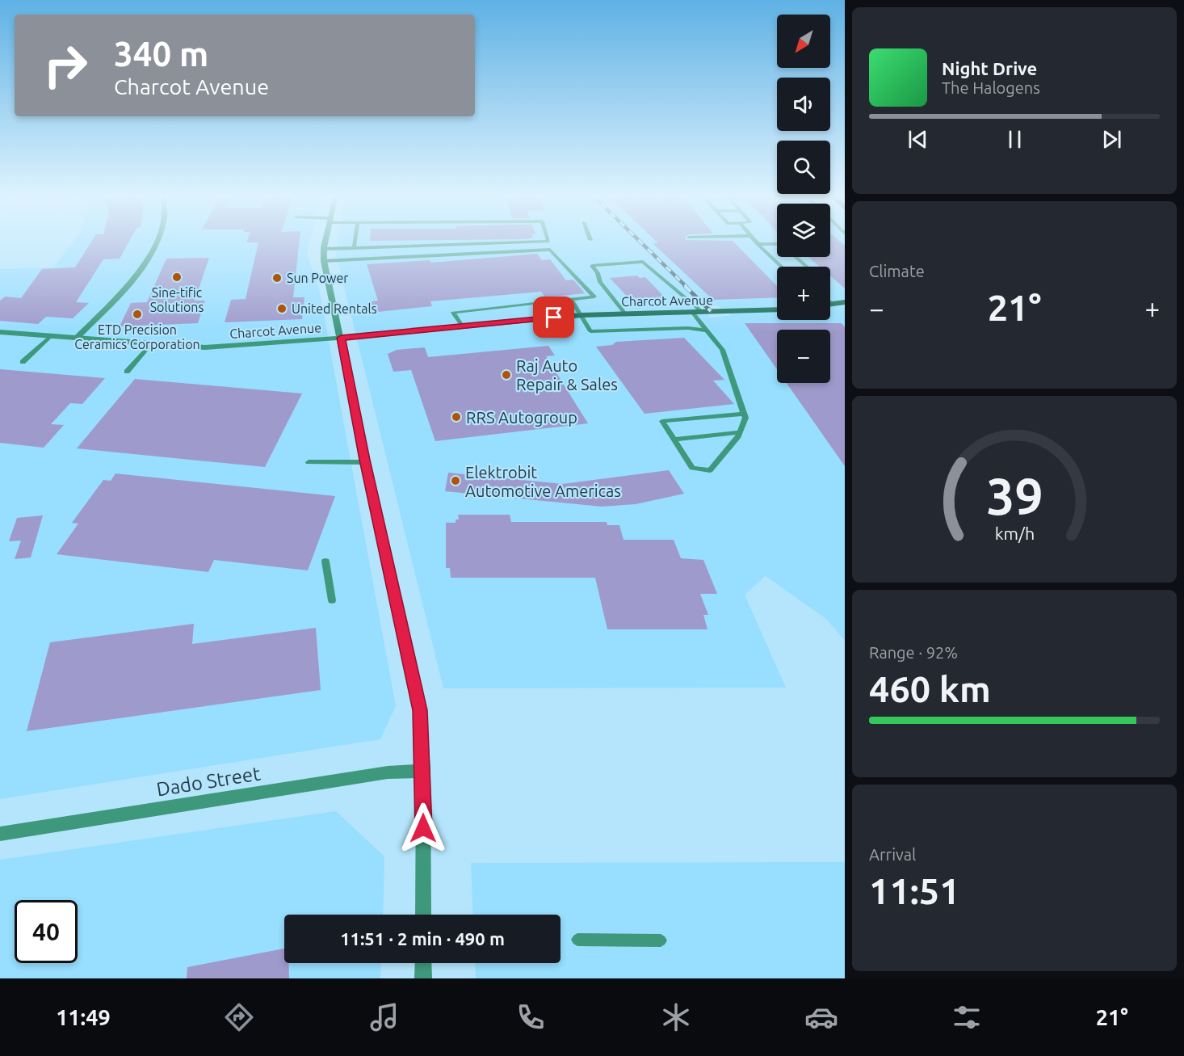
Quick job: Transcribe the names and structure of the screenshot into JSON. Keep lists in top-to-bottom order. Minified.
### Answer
{"streets":{"main road":["Charcot Avenue"],"street":["Dado Street"]},"places":["Sine-tific Solutions","Sun Power","United Rentals","ETD Precision Ceramics Corporation","Raj Auto Repair & Sales","RRS Autogroup","Elektrobit Automotive Americas"],"north":"bottom left","page":{"map_buttons":["+","−"],"turn":["340 m","Charcot Avenue"],"song":["Night Drive","The Halogens"],"tile":["Climate",["Range · 92%","460 km"],["Arrival","11:51"]],"heat":["−","21°","+"],"limit":"40","trip":"11:51 · 2 min · 490 m","tabs":["11:49","21°"],"gauge":["39","km/h"]}}
